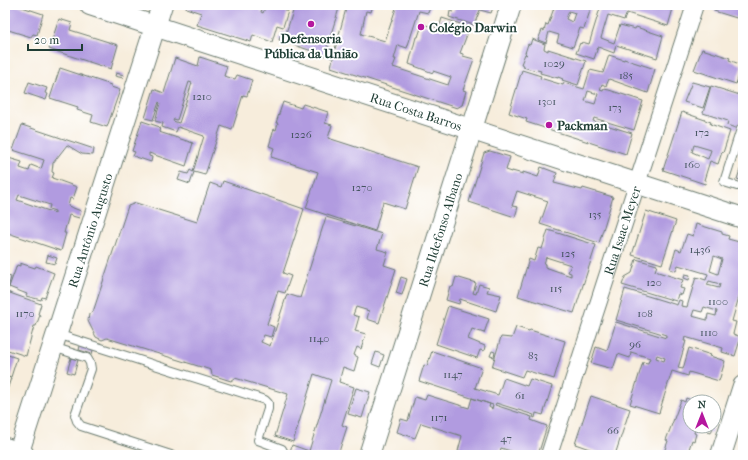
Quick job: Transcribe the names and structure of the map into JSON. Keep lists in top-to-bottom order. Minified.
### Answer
{"streets":{"street":["Rua Costa Barros","Rua Antônio Augusto","Rua Ildefonso Albano","Rua Isaac Meyer"]},"crossings":[["Rua Costa Barros","Rua Antônio Augusto"],["Rua Costa Barros","Rua Ildefonso Albano"],["Rua Costa Barros","Rua Isaac Meyer"]],"places":["Defensoria Pública da União","Colégio Darwin","Packman"],"house_numbers":["1029","185","1210","1301","173","172","1226","160","1270","135","1436","125","120","115","1100","1170","108","1110","1140","96","83","1147","61","1171","66","47"],"scale_bar":"20 m","north":"top"}
